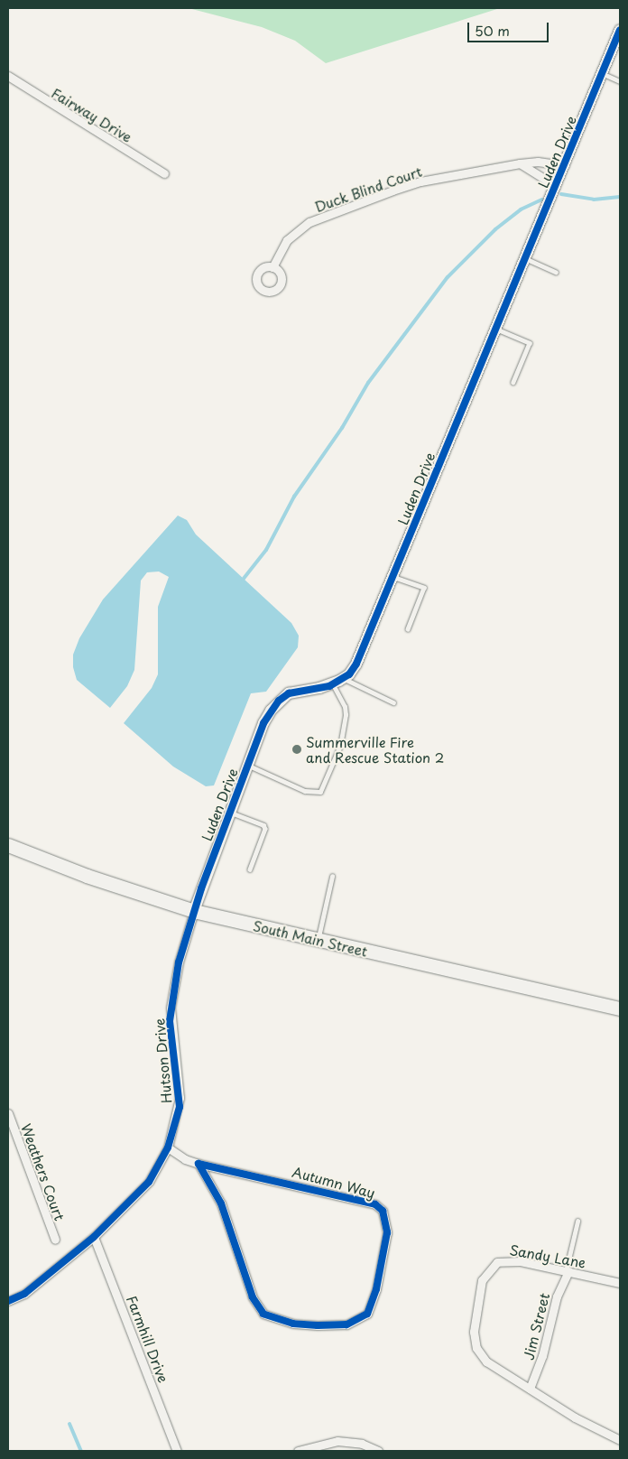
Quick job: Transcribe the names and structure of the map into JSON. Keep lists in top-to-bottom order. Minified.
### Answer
{"streets":{"main road":["South Main Street"],"street":["Fairway Drive","Luden Drive","Duck Blind Court","Hutson Drive","Weathers Court","Autumn Way","Sandy Lane","Jim Street","Farmhill Drive"]},"crossings":[["Luden Drive","Duck Blind Court"],["Luden Drive","South Main Street"],["Luden Drive","Hutson Drive"],["South Main Street","Hutson Drive"],["Hutson Drive","Autumn Way"],["Hutson Drive","Farmhill Drive"],["Sandy Lane","Jim Street"]],"places":["Summerville Fire and Rescue Station 2"],"scale_bar":"50 m"}
